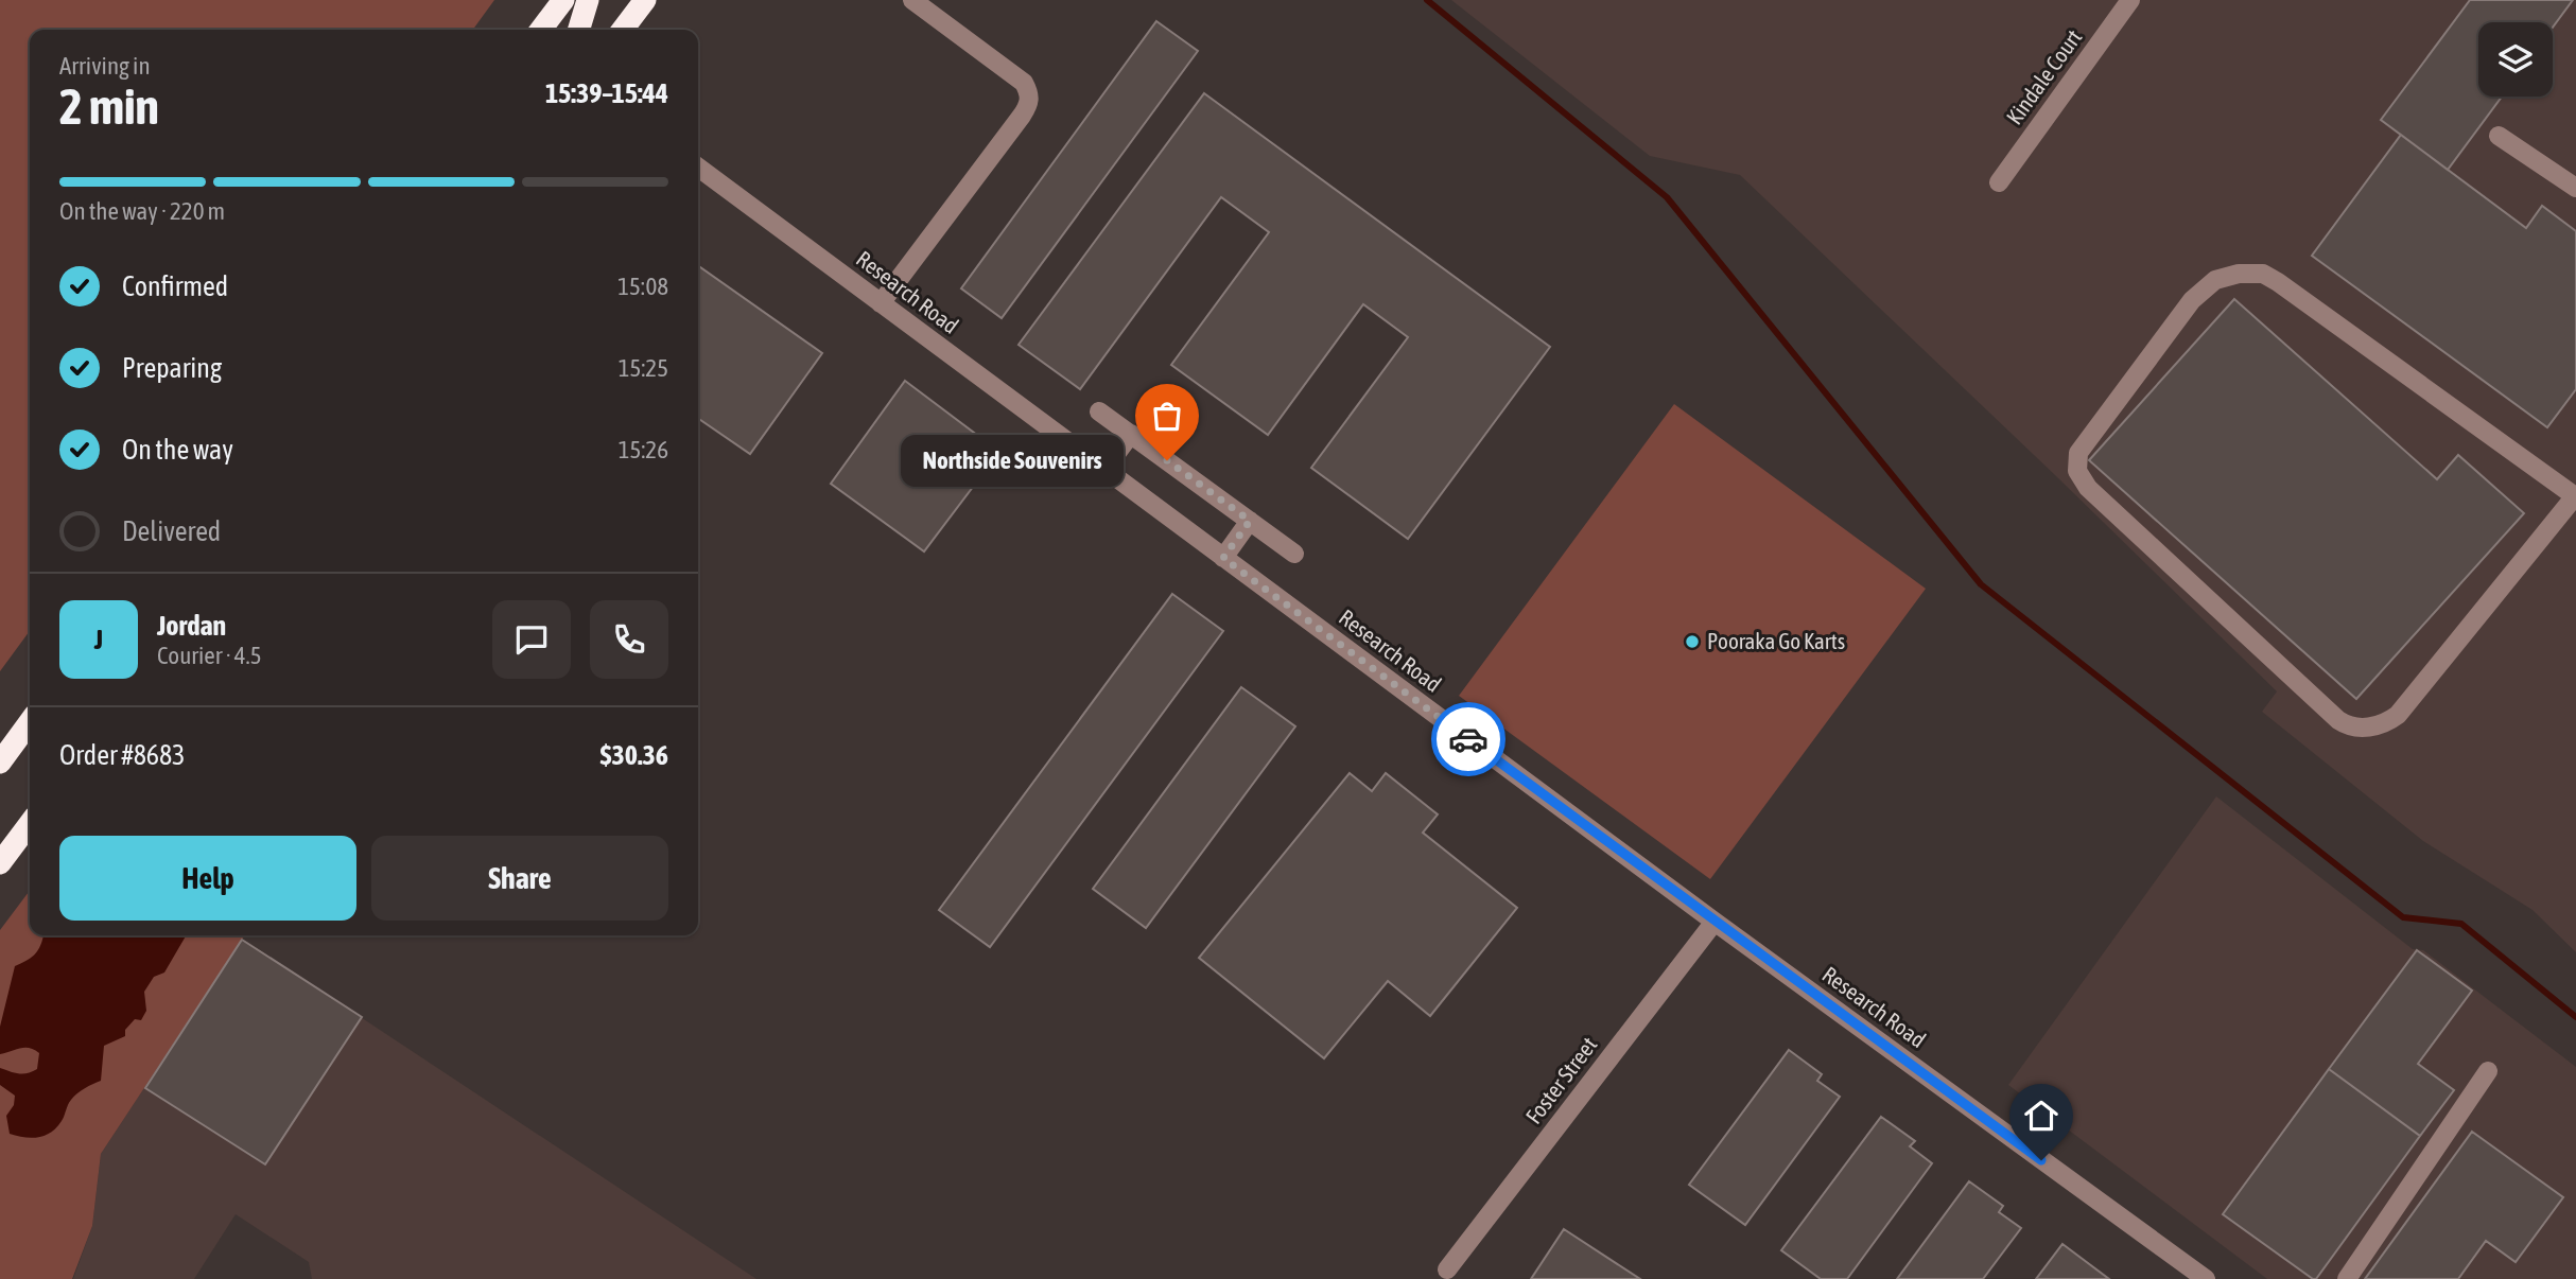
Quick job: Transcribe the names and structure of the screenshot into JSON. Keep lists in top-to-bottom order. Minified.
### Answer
{"streets":{"street":["Kindale Court","Research Road","Foster Street"]},"crossings":[["Research Road","Foster Street"]],"places":["Northside Souvenirs","Pooraka Go Karts"],"page":{"heading":["2 min","Arriving in","15:39–15:44"],"panel":["Jordan","Courier · 4.5","Order #8683","$30.36"],"bar":"On the way · 220 m","list":[["Confirmed","15:08"],["Preparing","15:25"],["On the way","15:26"],"Delivered"],"bubble":"Northside Souvenirs","round":"J","buttons":["Help","Share"]}}
